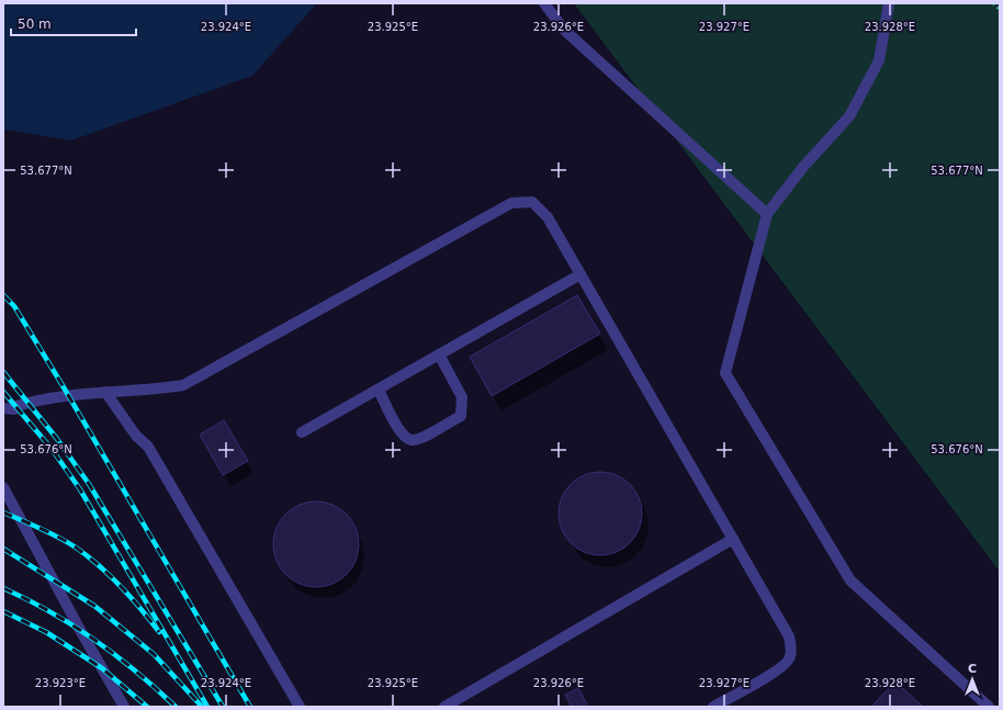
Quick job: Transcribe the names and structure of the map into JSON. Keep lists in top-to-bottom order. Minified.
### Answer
{"scale_bar":"50 m","north":"top","coordinates":["23.924°E","23.925°E","23.926°E","23.927°E","23.928°E","53.677°N","53.676°N","23.923°E"]}
